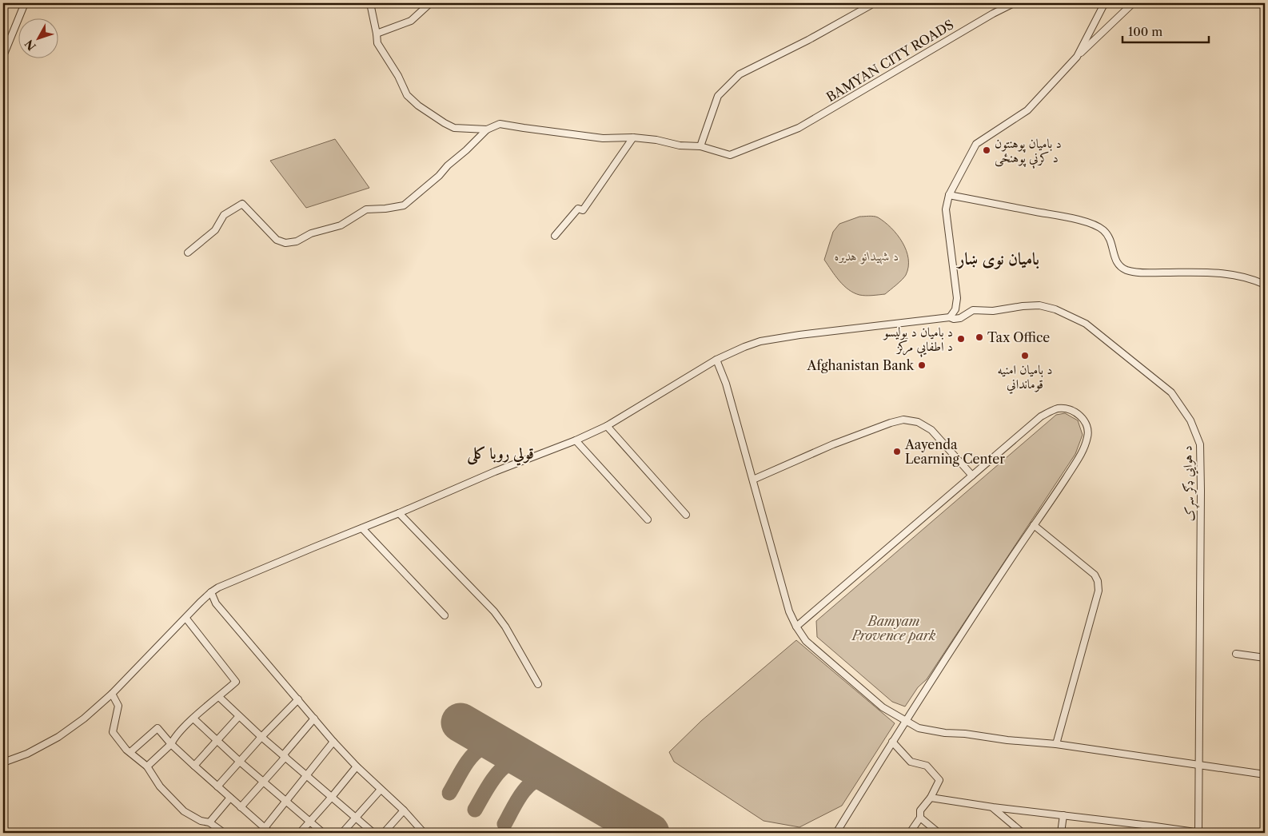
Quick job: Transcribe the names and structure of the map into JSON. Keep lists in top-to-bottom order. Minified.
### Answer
{"streets":{"street":["BAMYAN CITY ROADS","د هوايي ډګر سړک"]},"districts":["باميان نوی ښار","قولي روبا کلی"],"parks":["د شهیدانو هدیره","Bamyam Provence park"],"places":["د بامیان پوهنتون د کرنې پوهنځی","Tax Office","د بامیان د پولیسو د اطفايې مرکز","د بامیان امنیه قومانداني","Afghanistan Bank","Aayenda Learning Center"],"scale_bar":"100 m","north":"bottom left"}
